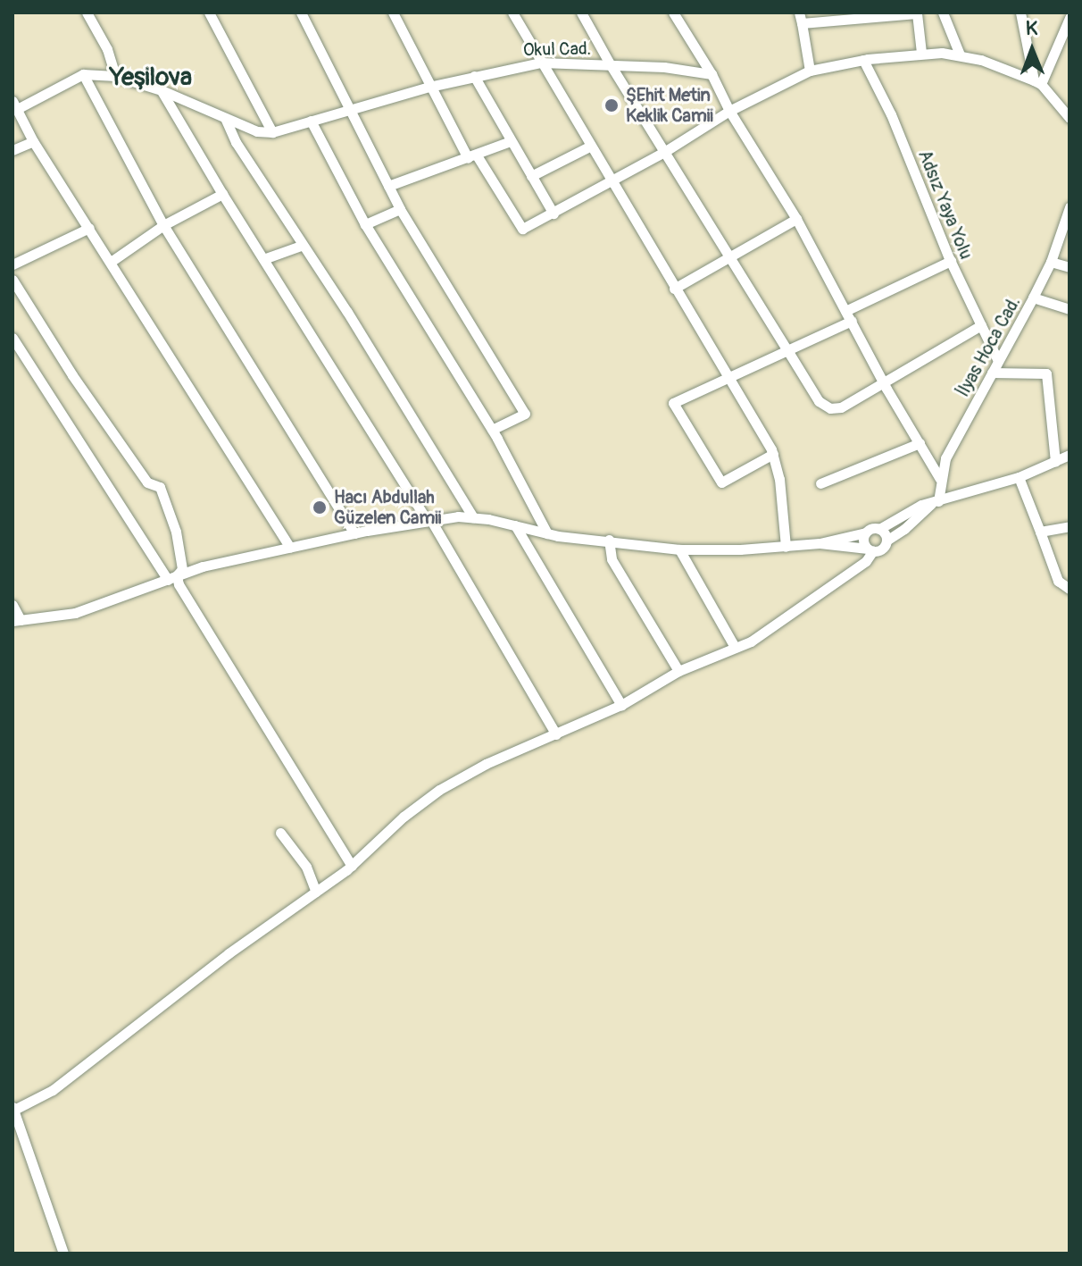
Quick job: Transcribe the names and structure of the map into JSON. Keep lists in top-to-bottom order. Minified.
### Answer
{"streets":{"street":["Okul Cad.","Adsız Yaya Yolu","İlyas Hoca Cad."]},"crossings":[["Adsız Yaya Yolu","İlyas Hoca Cad."]],"districts":["Yeşilova"],"places":["ŞEhit Metin Keklik Camii","Hacı Abdullah Güzelen Camii"],"north":"top"}
